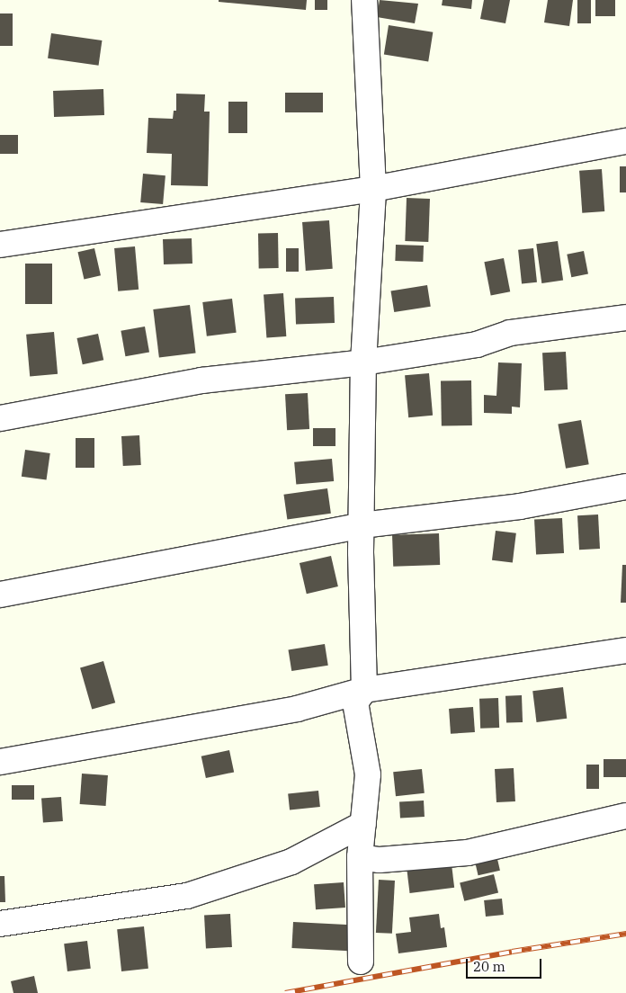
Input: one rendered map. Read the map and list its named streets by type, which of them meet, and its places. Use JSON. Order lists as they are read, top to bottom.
{
  "scale_bar": "20 m"
}
